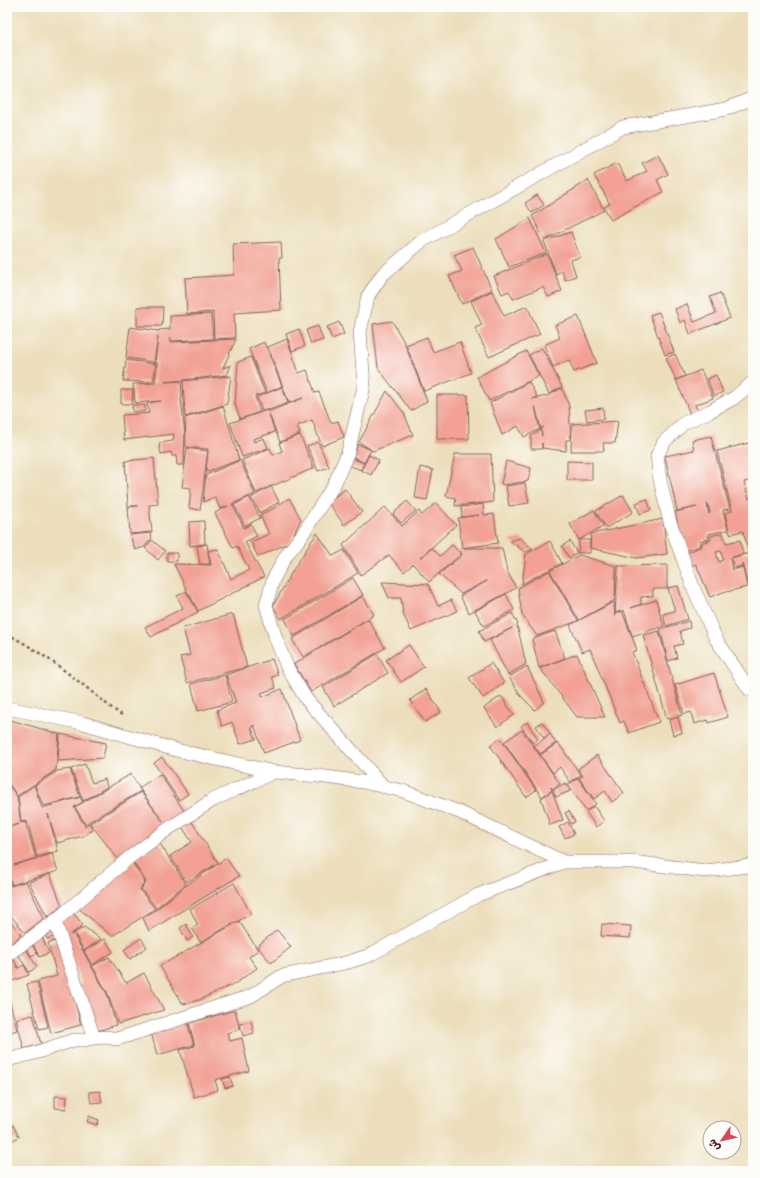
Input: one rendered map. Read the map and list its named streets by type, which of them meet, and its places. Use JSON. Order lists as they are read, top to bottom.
{
  "north": "bottom left"
}
